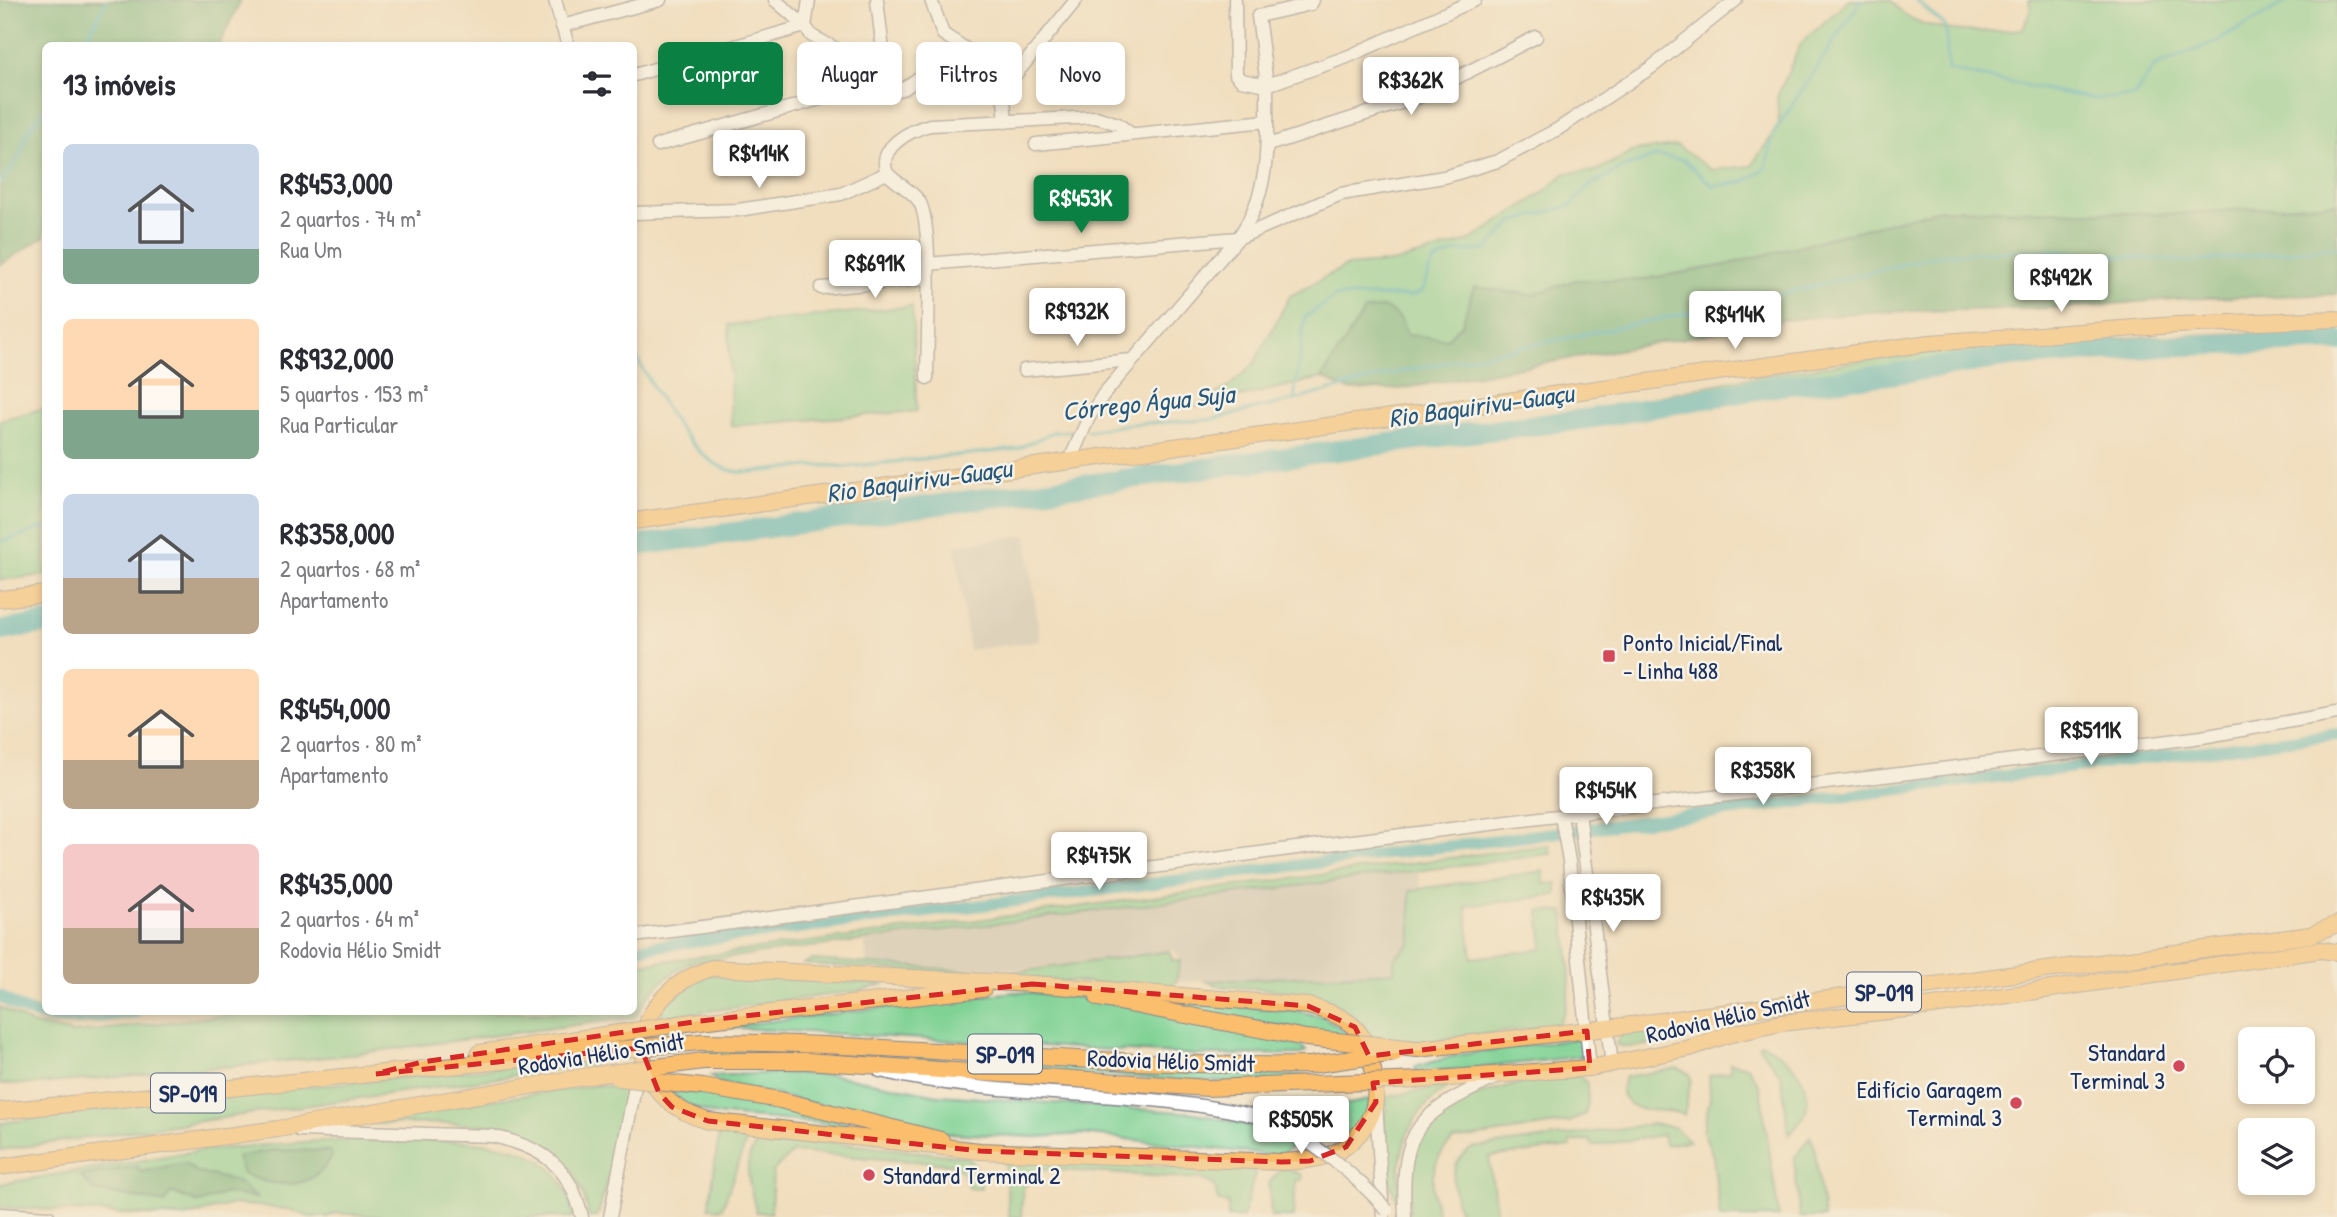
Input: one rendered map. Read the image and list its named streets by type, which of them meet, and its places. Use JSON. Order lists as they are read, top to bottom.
{
  "streets": {
    "main road": ["SP-019", "Rodovia Hélio Smidt"]
  },
  "water": ["Córrego Água Suja", "Rio Baquirivu-Guaçu"],
  "places": {
    "transit": ["Ponto Inicial/Final - Linha 488"],
    "other": ["Standard Terminal 3", "Edifício Garagem Terminal 3", "Standard Terminal 2"]
  },
  "page": {
    "chip": [
      "Comprar",
      "Alugar",
      "Filtros",
      "Novo"
    ],
    "heading": "13 imóveis",
    "price": [
      "R$362K",
      "R$414K",
      "R$453K",
      "R$691K",
      "R$492K",
      "R$932K",
      "R$414K",
      "R$511K",
      "R$358K",
      "R$454K",
      "R$475K",
      "R$435K",
      "R$505K"
    ],
    "list": [
      {
        "name": "R$453,000",
        "note": "2 quartos · 74 m² · Rua Um"
      },
      {
        "name": "R$932,000",
        "note": "5 quartos · 153 m² · Rua Particular"
      },
      {
        "name": "R$358,000",
        "note": "2 quartos · 68 m² · Apartamento"
      },
      {
        "name": "R$454,000",
        "note": "2 quartos · 80 m² · Apartamento"
      },
      {
        "name": "R$435,000",
        "note": "2 quartos · 64 m² · Rodovia Hélio Smidt"
      }
    ]
  }
}
